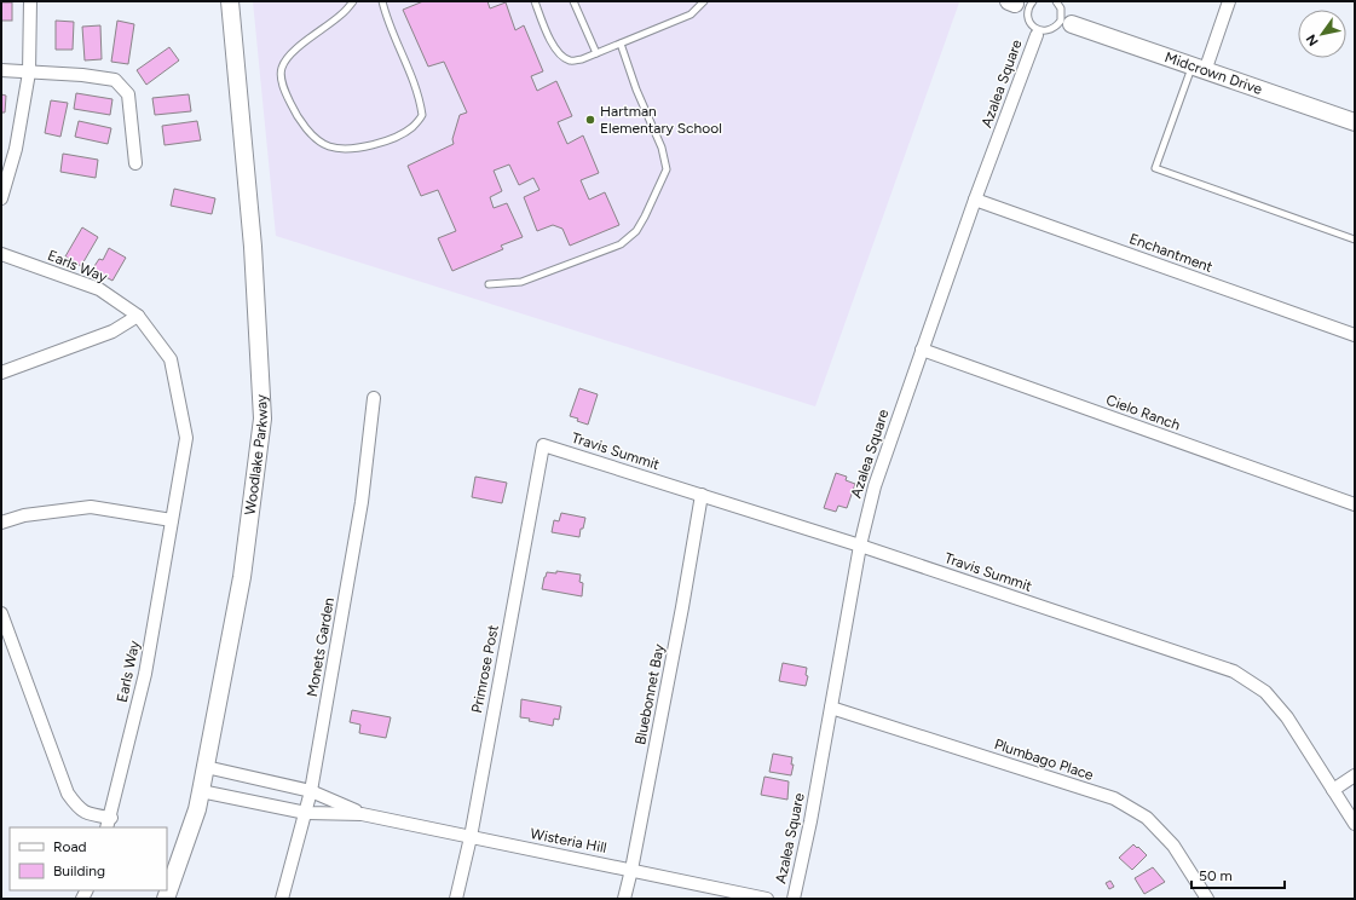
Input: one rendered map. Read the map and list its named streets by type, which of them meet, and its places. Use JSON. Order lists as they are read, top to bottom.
{
  "streets": {
    "street": [
      "Midcrown Drive",
      "Azalea Square",
      "Enchantment",
      "Earls Way",
      "Cielo Ranch",
      "Travis Summit",
      "Woodlake Parkway",
      "Monets Garden",
      "Primrose Post",
      "Bluebonnet Bay",
      "Plumbago Place",
      "Wisteria Hill"
    ]
  },
  "crossings": [
    ["Azalea Square", "Enchantment"],
    ["Azalea Square", "Cielo Ranch"],
    ["Azalea Square", "Travis Summit"],
    ["Azalea Square", "Plumbago Place"],
    ["Travis Summit", "Primrose Post"],
    ["Travis Summit", "Bluebonnet Bay"],
    ["Woodlake Parkway", "Wisteria Hill"],
    ["Monets Garden", "Wisteria Hill"],
    ["Primrose Post", "Wisteria Hill"],
    ["Bluebonnet Bay", "Wisteria Hill"]
  ],
  "places": ["Hartman Elementary School"],
  "legend": ["Road", "Building"],
  "scale_bar": "50 m",
  "north": "bottom left"
}
